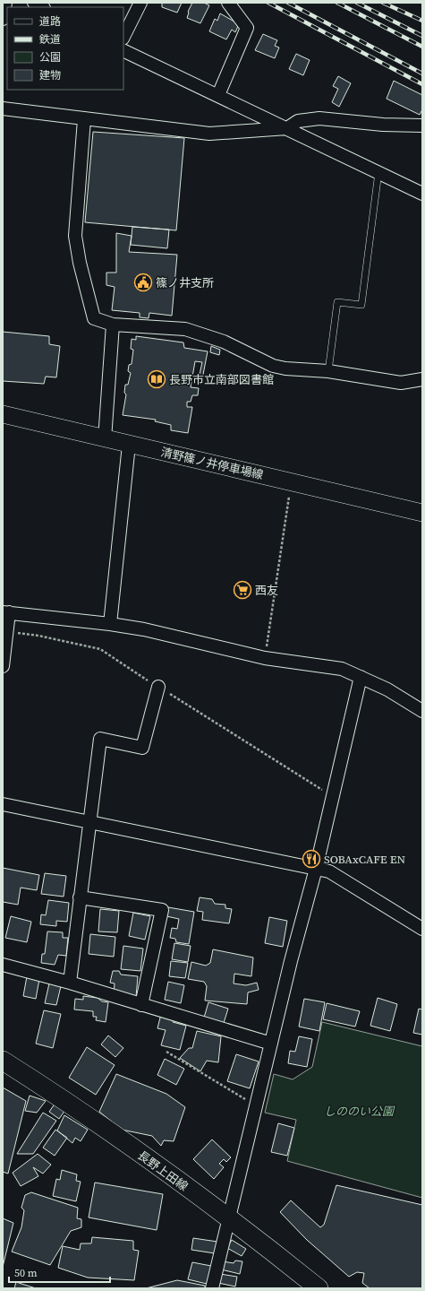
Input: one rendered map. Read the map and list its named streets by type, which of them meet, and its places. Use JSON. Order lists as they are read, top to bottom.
{
  "streets": {
    "main road": ["清野篠ノ井停車場線", "長野上田線"]
  },
  "parks": ["しののい公園"],
  "places": {
    "public building": ["篠ノ井支所"],
    "library": ["長野市立南部図書館"],
    "supermarket": ["西友"],
    "restaurant": ["SOBAxCAFE EN"]
  },
  "legend": [
    "道路",
    "鉄道",
    "公園",
    "建物"
  ],
  "scale_bar": "50 m"
}
